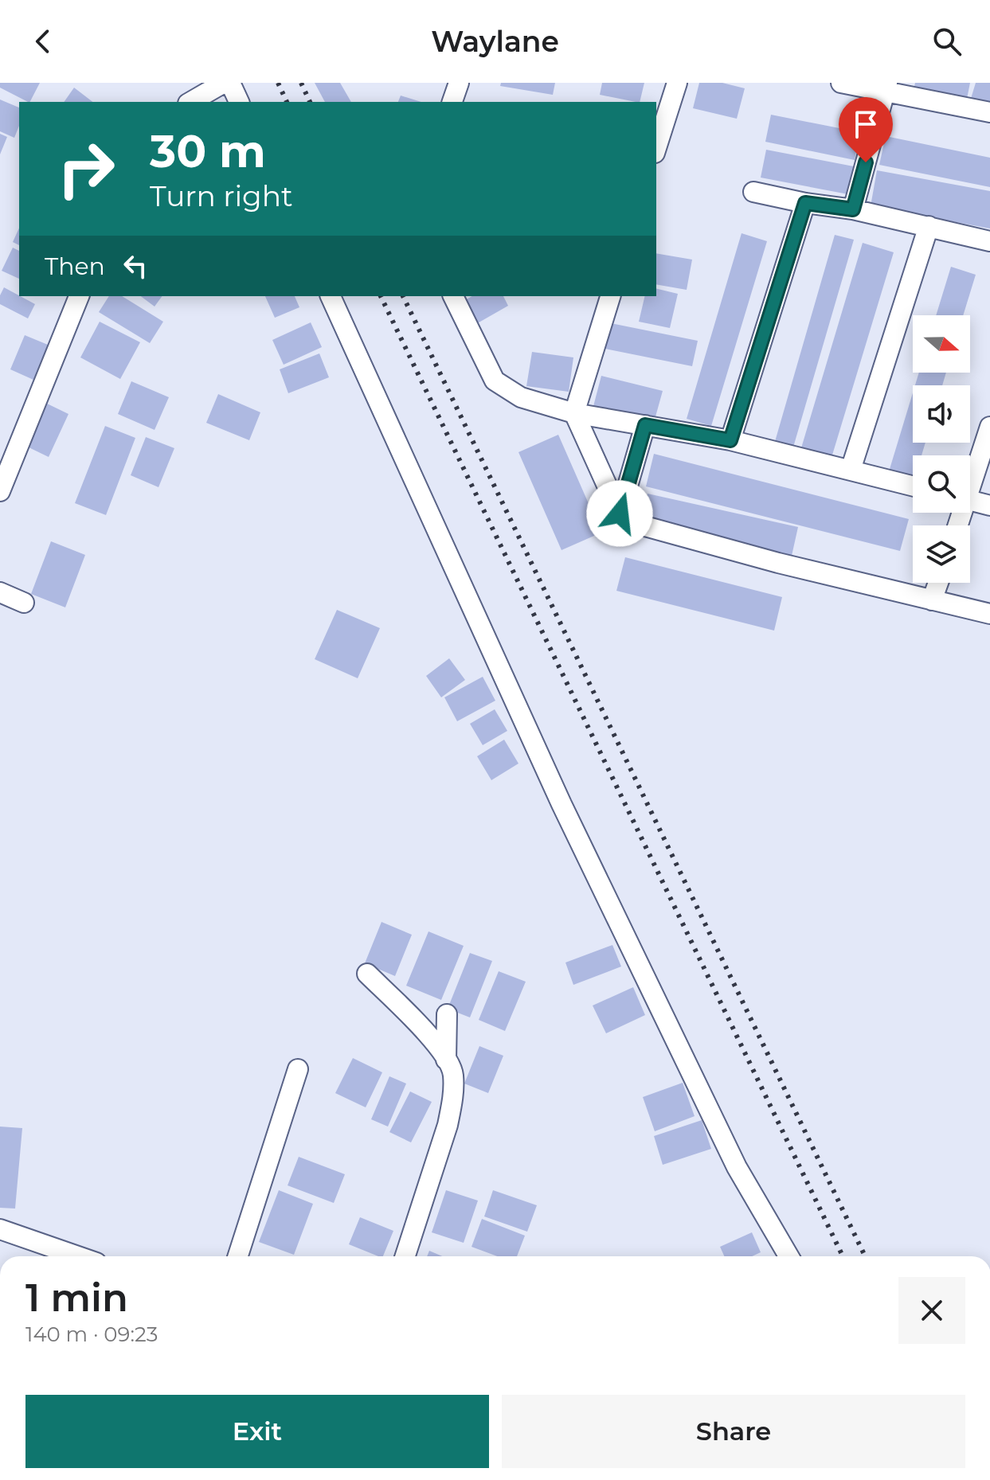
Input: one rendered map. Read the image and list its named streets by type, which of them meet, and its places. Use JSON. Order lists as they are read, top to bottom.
{
  "north": "right",
  "page": {
    "header": "Waylane",
    "turn": ["30 m", "Turn right"],
    "then": "Then",
    "heading": ["1 min", "140 m · 09:23"],
    "buttons": ["Exit", "Share"]
  }
}
